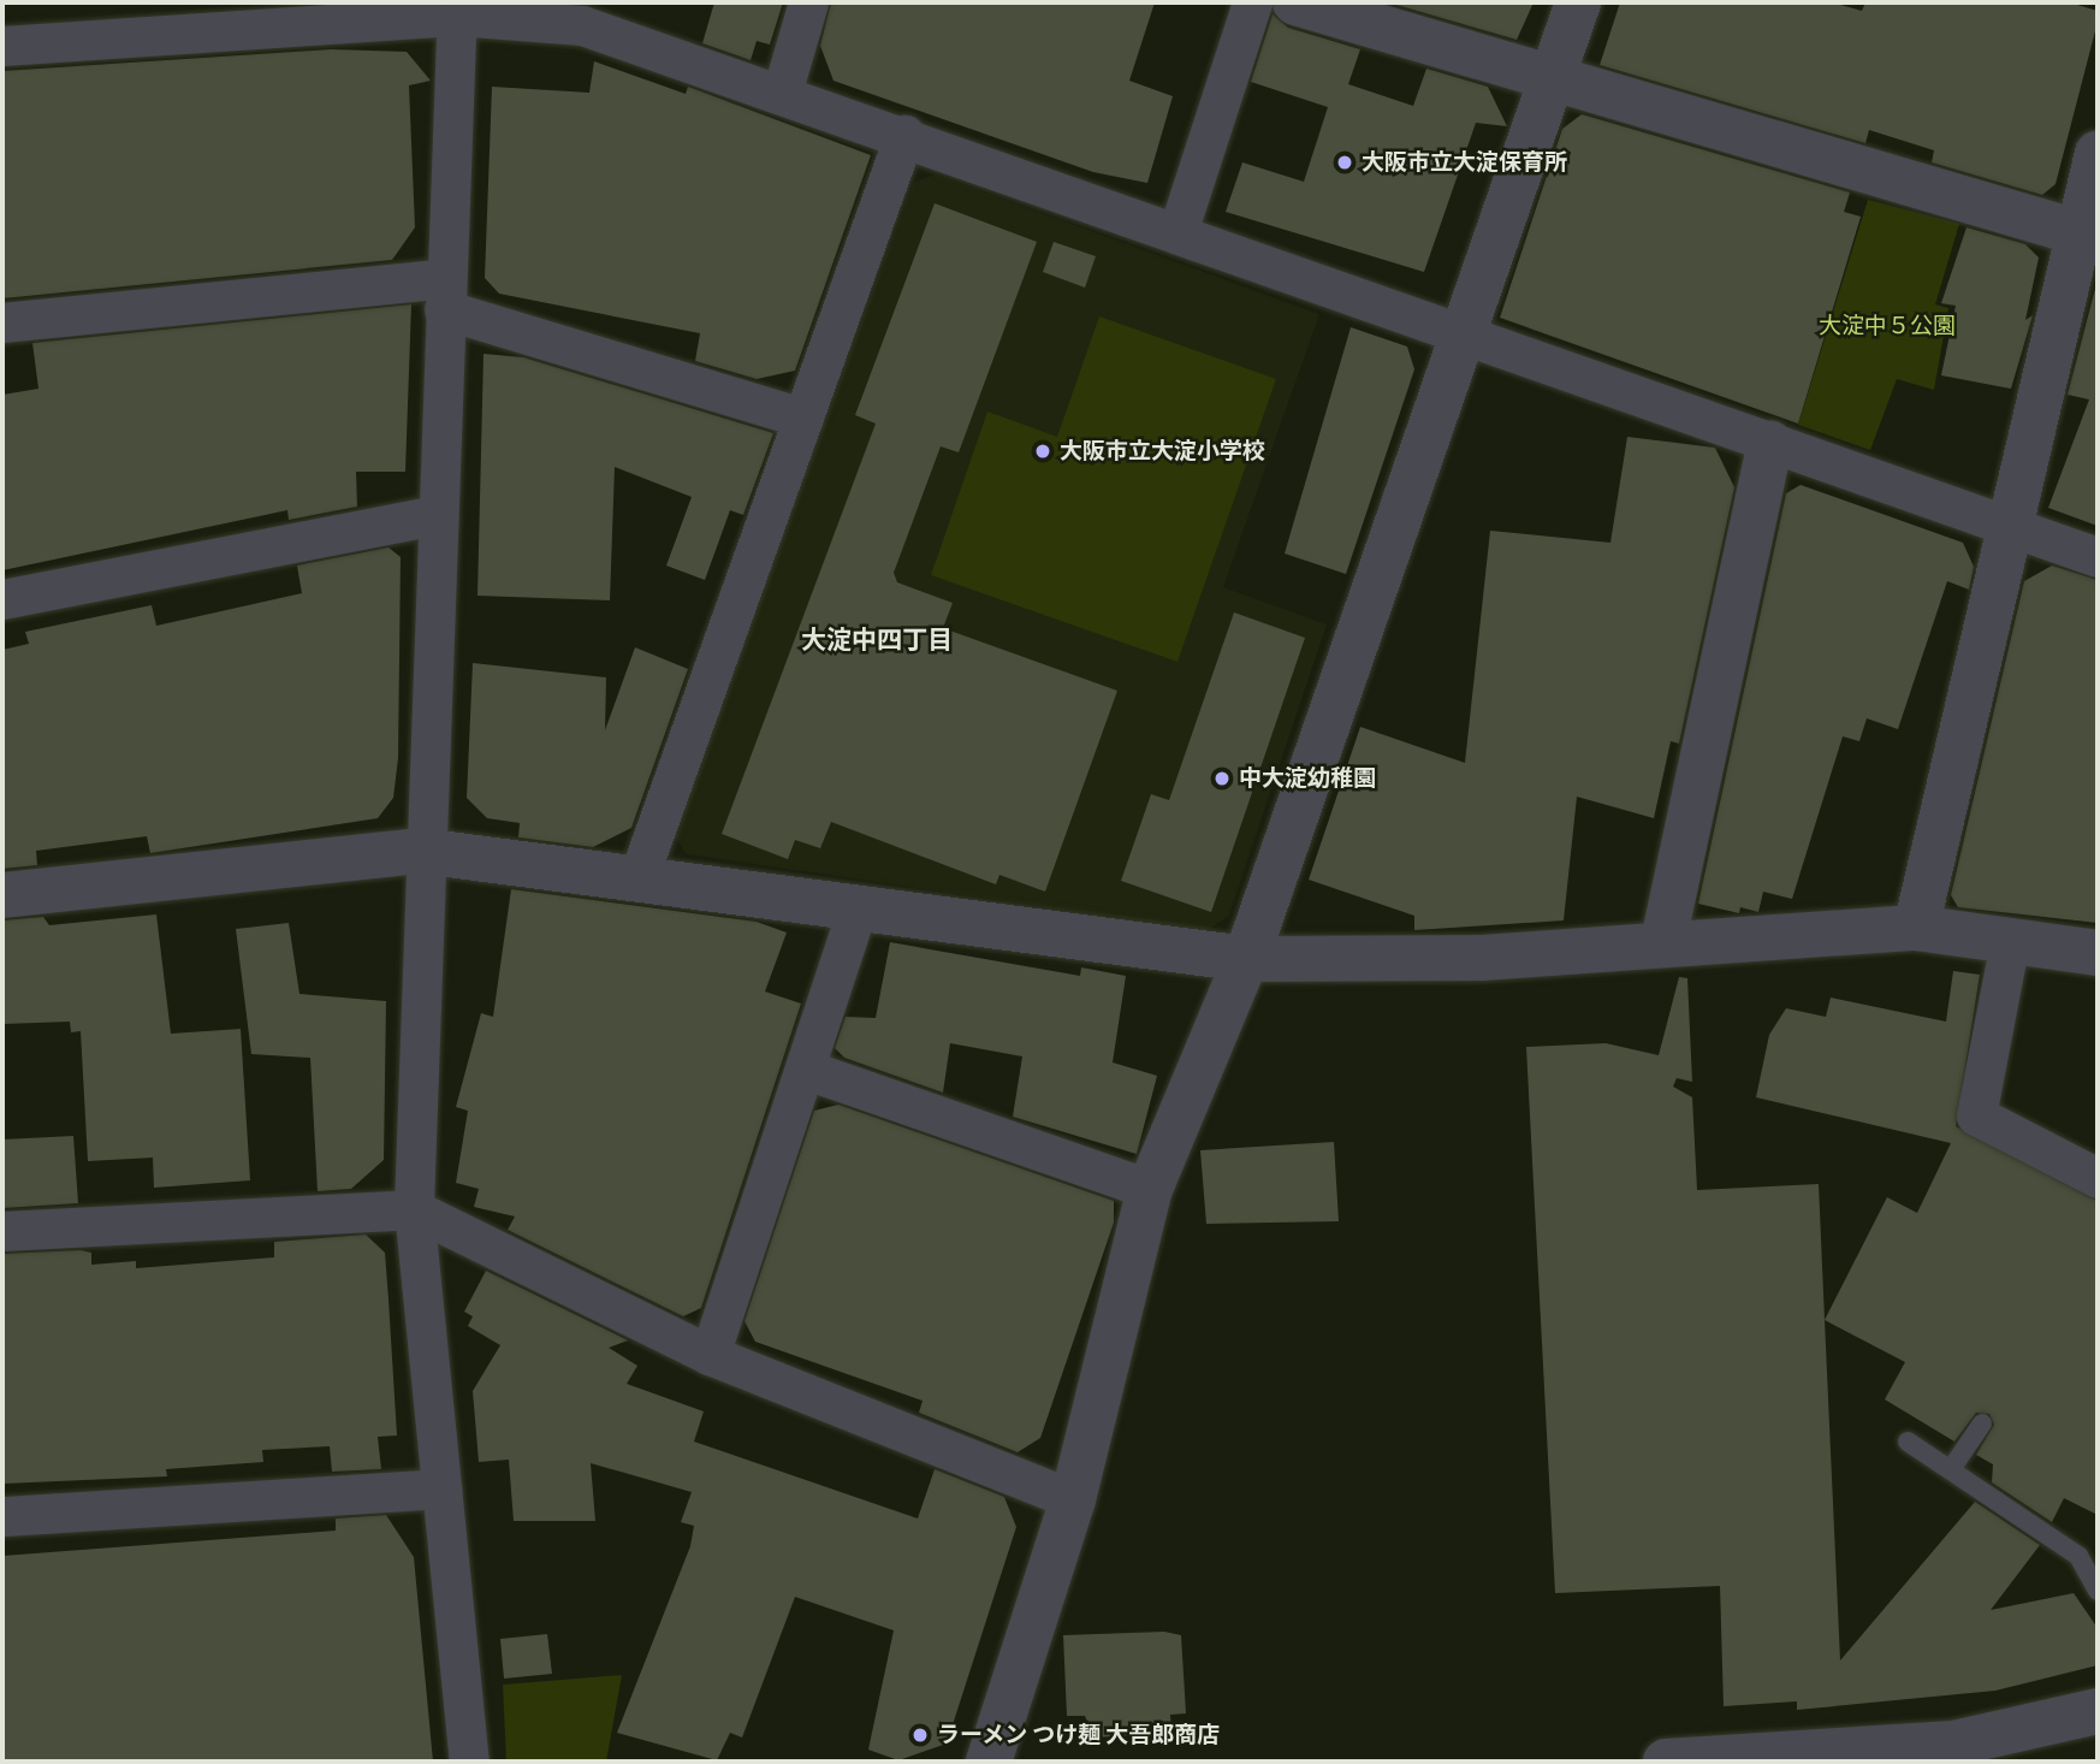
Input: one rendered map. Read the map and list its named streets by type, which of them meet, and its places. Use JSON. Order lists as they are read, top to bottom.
{
  "districts": ["大淀中四丁目"],
  "parks": ["大淀中５公園"],
  "places": [
    "大阪市立大淀保育所",
    "大阪市立大淀小学校",
    "中大淀幼稚園",
    "ラーメン つけ麺 大吾郎商店"
  ]
}
